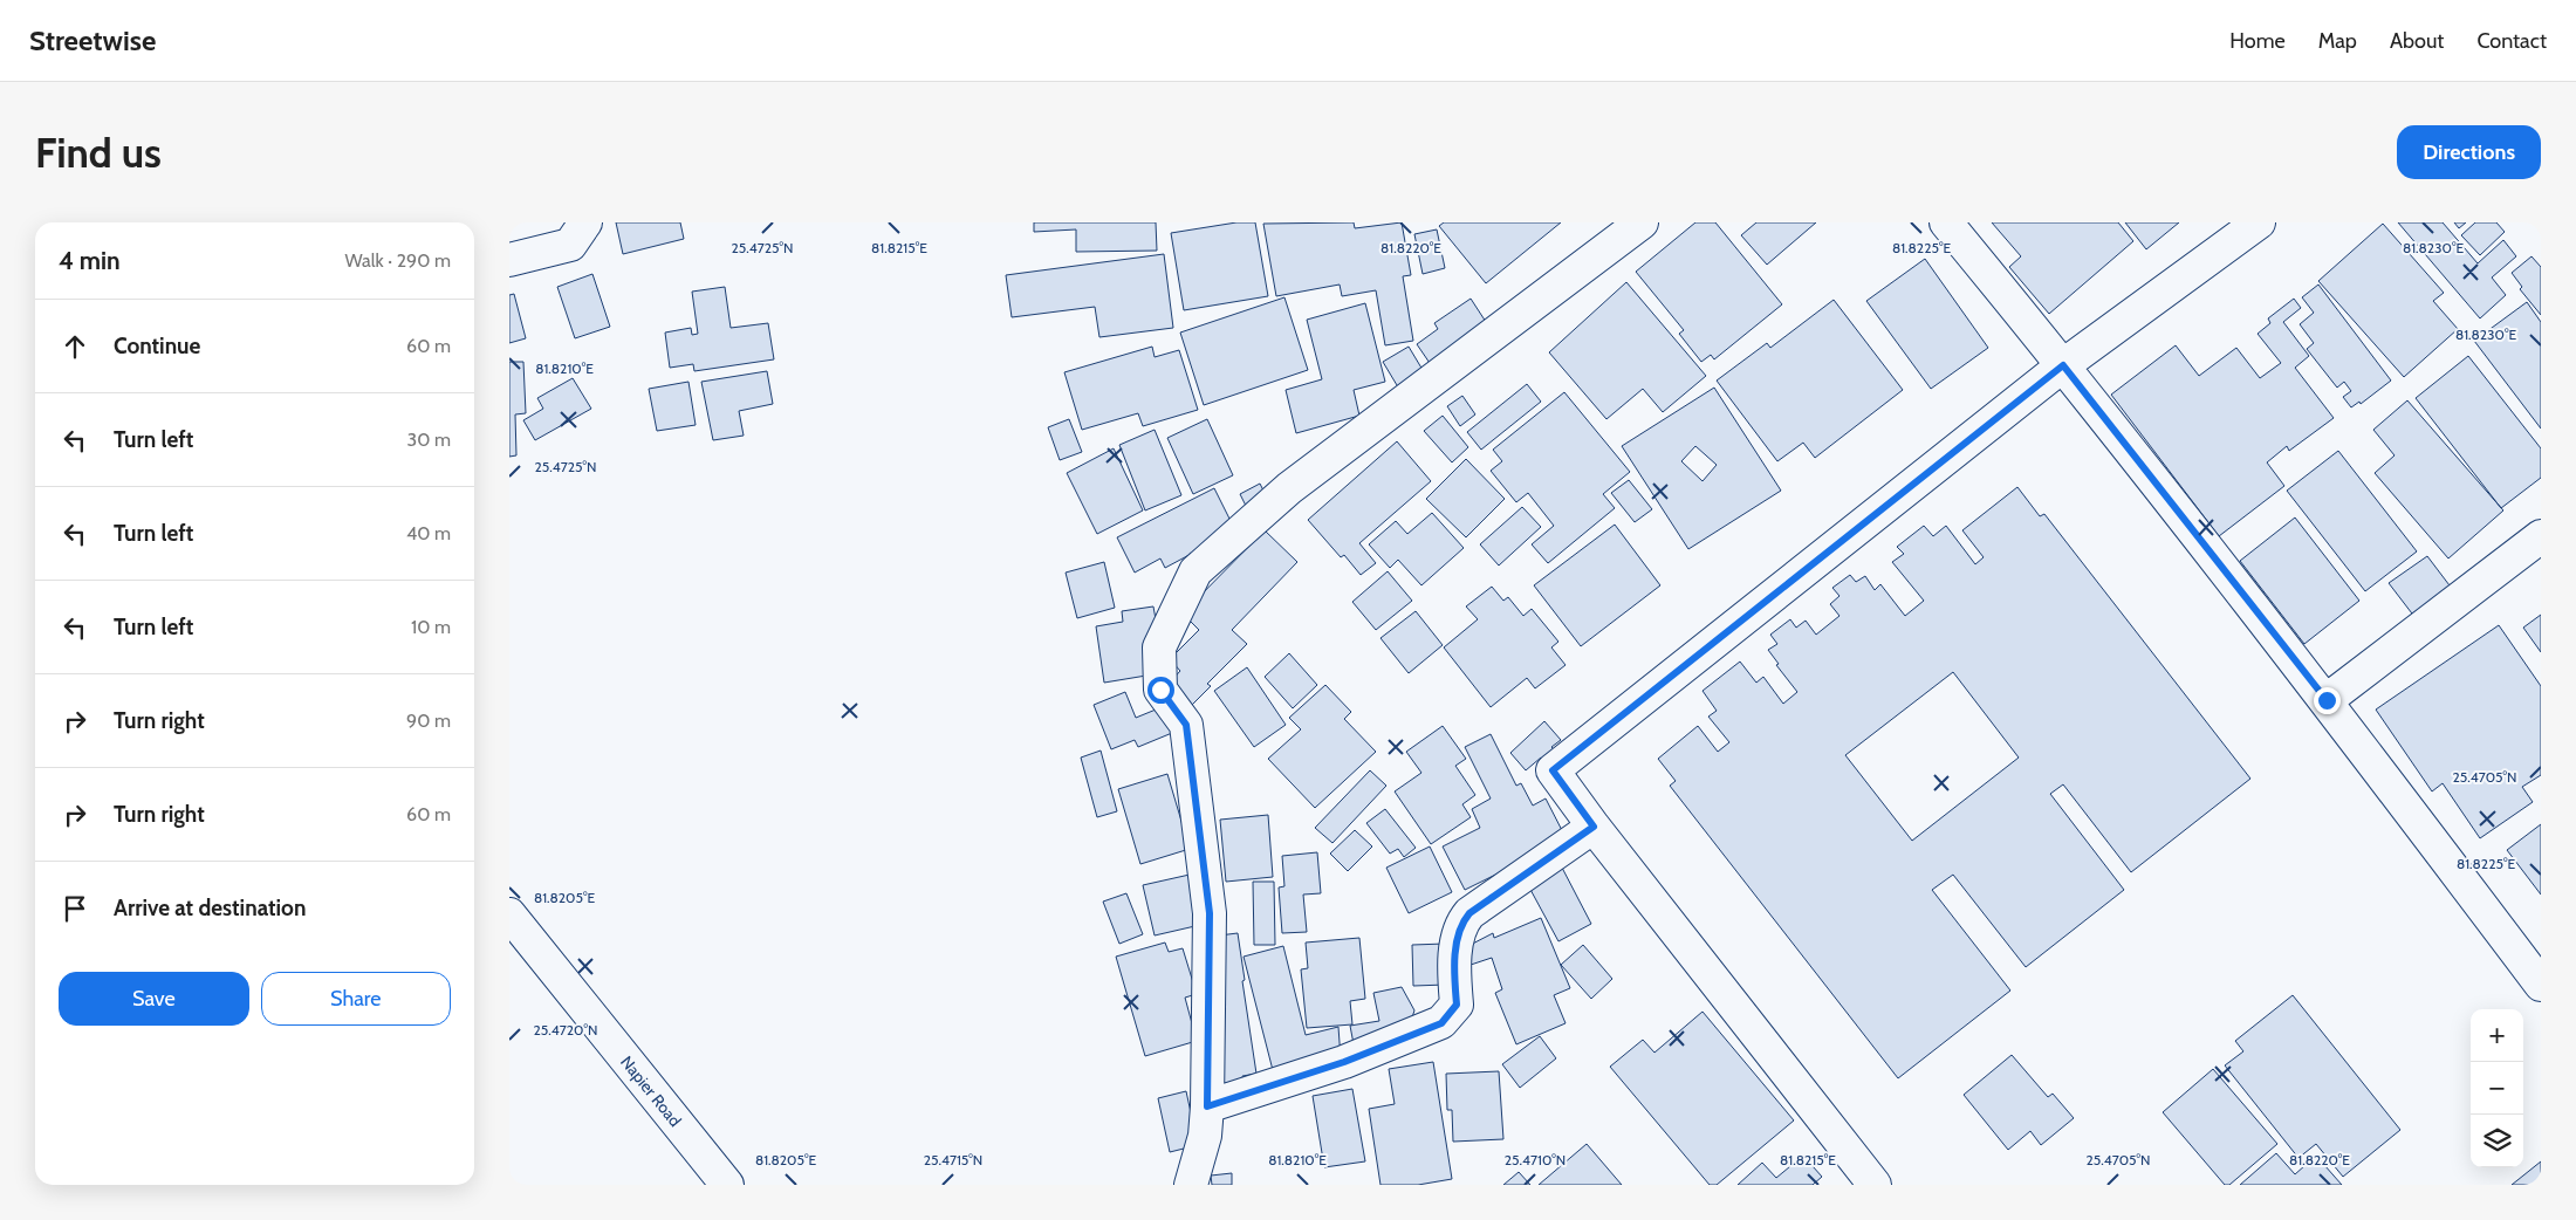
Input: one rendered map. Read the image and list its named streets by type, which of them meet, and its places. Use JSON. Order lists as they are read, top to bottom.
{
  "streets": {
    "street": ["Napier Road"]
  },
  "page": {
    "header": "Streetwise",
    "nav": [
      "Home",
      "Map",
      "About",
      "Contact"
    ],
    "buttons": [
      "Directions",
      ["Save", "Share"]
    ],
    "title": "Find us",
    "heading": ["4 min", "Walk · 290 m"],
    "list": [
      ["Continue", "60 m"],
      ["Turn left", "30 m"],
      ["Turn left", "40 m"],
      ["Turn left", "10 m"],
      ["Turn right", "90 m"],
      ["Turn right", "60 m"],
      "Arrive at destination"
    ],
    "map_buttons": ["+", "−"]
  },
  "coordinates": [
    "25.4725°N",
    "81.8230°E",
    "81.8215°E",
    "81.8220°E",
    "81.8225°E",
    "81.8210°E",
    "25.4705°N",
    "81.8205°E",
    "25.4720°N",
    "25.4715°N",
    "25.4710°N"
  ]
}
